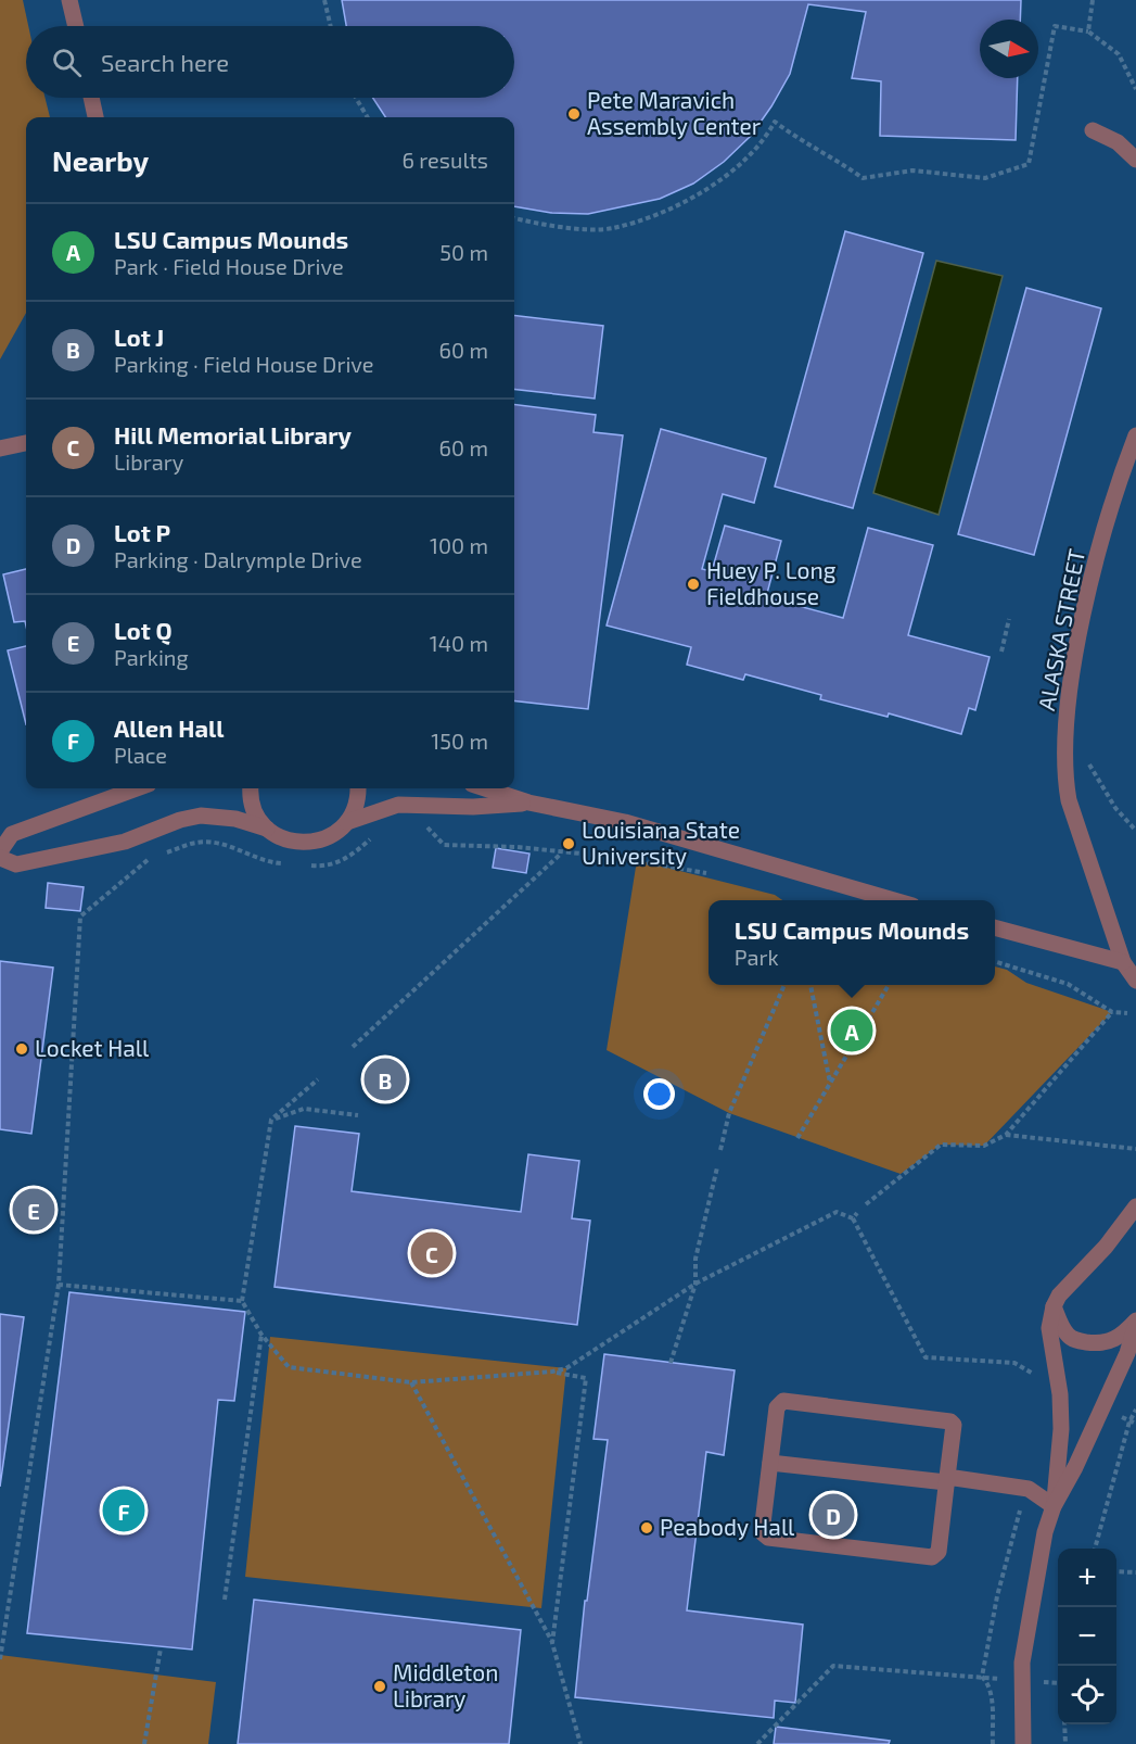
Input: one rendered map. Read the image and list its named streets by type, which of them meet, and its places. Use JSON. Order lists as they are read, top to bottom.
{
  "streets": {
    "street": ["ALASKA STREET"]
  },
  "places": [
    "Pete Maravich Assembly Center",
    "Huey P. Long Fieldhouse",
    "Louisiana State University",
    "Locket Hall",
    "Peabody Hall",
    "Middleton Library"
  ],
  "north": "right",
  "page": {
    "search": "Search here",
    "heading": ["Nearby", "6 results"],
    "list": [
      {
        "mark": "A",
        "name": "LSU Campus Mounds",
        "note": "Park · Field House Drive",
        "value": "50 m"
      },
      {
        "mark": "B",
        "name": "Lot J",
        "note": "Parking · Field House Drive",
        "value": "60 m"
      },
      {
        "mark": "C",
        "name": "Hill Memorial Library",
        "note": "Library",
        "value": "60 m"
      },
      {
        "mark": "D",
        "name": "Lot P",
        "note": "Parking · Dalrymple Drive",
        "value": "100 m"
      },
      {
        "mark": "E",
        "name": "Lot Q",
        "note": "Parking",
        "value": "140 m"
      },
      {
        "mark": "F",
        "name": "Allen Hall",
        "note": "Place",
        "value": "150 m"
      }
    ],
    "popup": ["LSU Campus Mounds", "Park"],
    "pins": [
      "A",
      "B",
      "E",
      "C",
      "F",
      "D"
    ],
    "map_buttons": ["+", "−"]
  }
}
